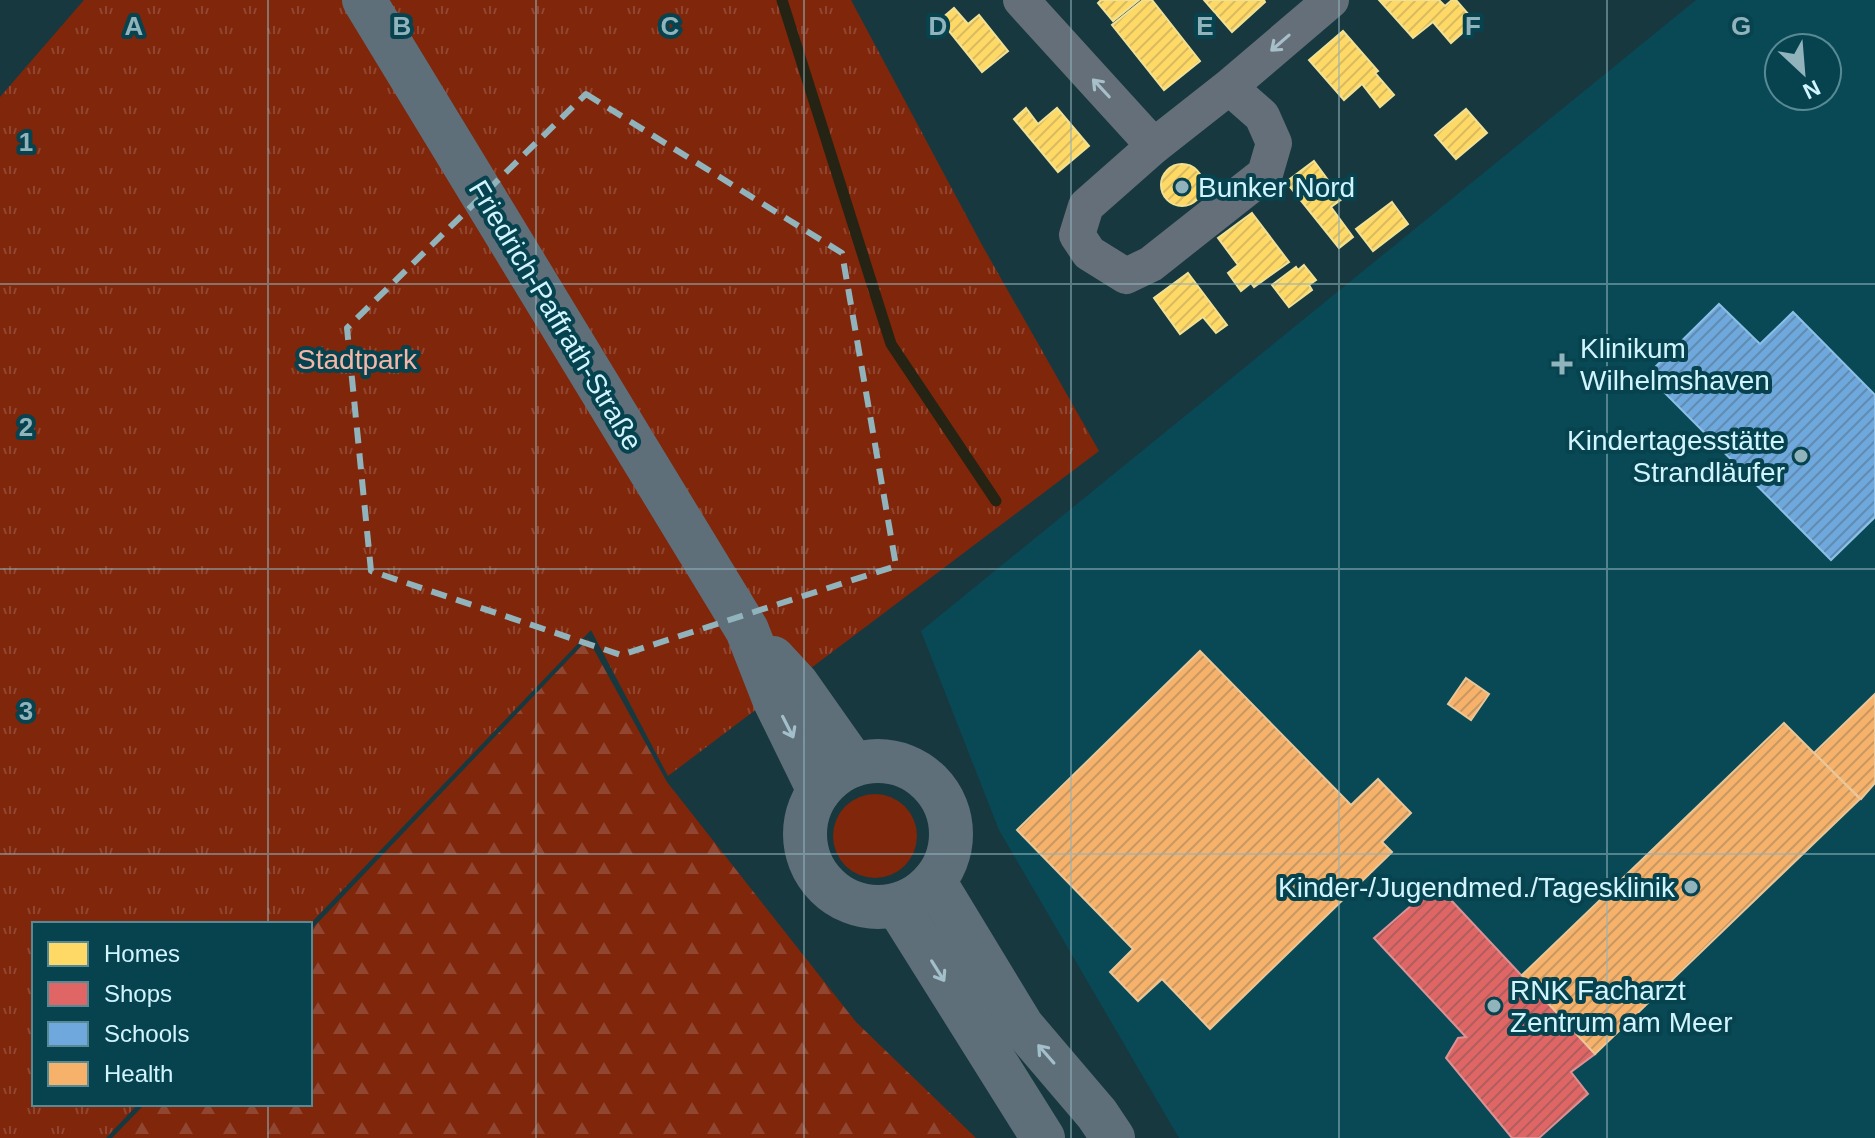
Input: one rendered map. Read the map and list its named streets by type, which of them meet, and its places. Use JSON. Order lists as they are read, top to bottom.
{
  "streets": {
    "main road": ["Friedrich-Paffrath-Straße"]
  },
  "parks": ["Stadtpark"],
  "places": {
    "other": [
      "Bunker Nord",
      "Kindertagesstätte Strandläufer",
      "Kinder-/Jugendmed./Tagesklinik",
      "RNK Facharzt Zentrum am Meer"
    ],
    "health": ["Klinikum Wilhelmshaven"]
  },
  "legend": [
    "Homes",
    "Shops",
    "Schools",
    "Health"
  ],
  "north": "bottom right",
  "grid": {
    "columns": [
      "A",
      "B",
      "C",
      "D",
      "E",
      "F",
      "G"
    ],
    "rows": ["1", "2", "3"]
  }
}
